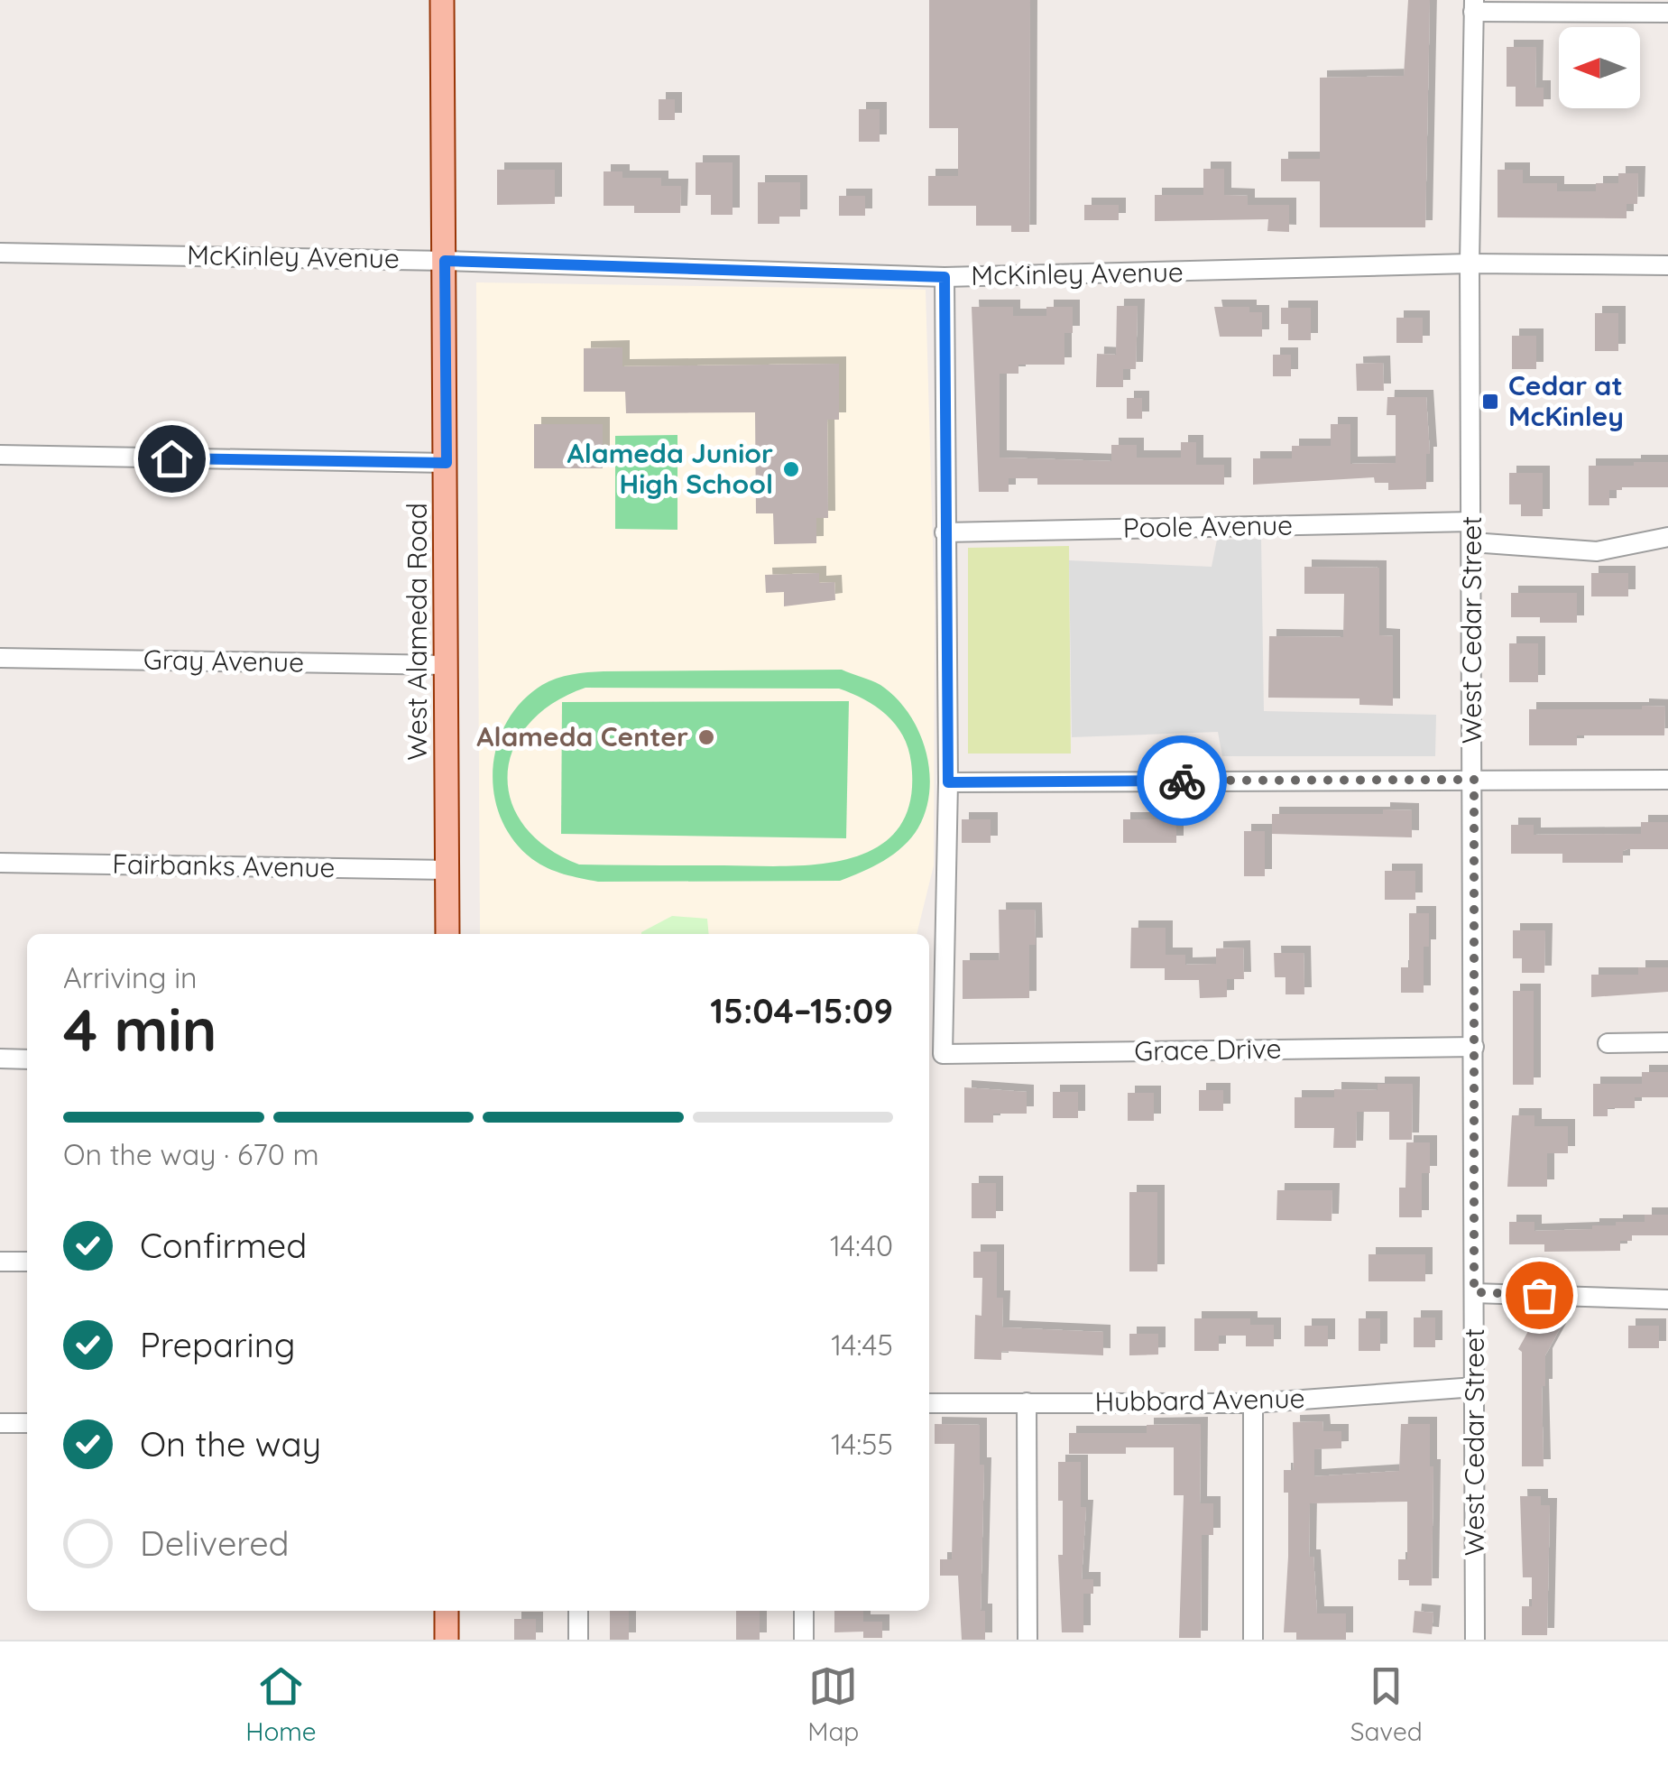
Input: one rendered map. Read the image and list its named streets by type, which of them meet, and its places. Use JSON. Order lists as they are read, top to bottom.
{
  "streets": {
    "main road": ["West Alameda Road"],
    "street": [
      "McKinley Avenue",
      "Poole Avenue",
      "West Cedar Street",
      "Gray Avenue",
      "Fairbanks Avenue",
      "Grace Drive",
      "Hubbard Avenue"
    ]
  },
  "crossings": [
    ["McKinley Avenue", "West Cedar Street"],
    ["McKinley Avenue", "West Alameda Road"],
    ["Poole Avenue", "West Cedar Street"],
    ["West Cedar Street", "Grace Drive"],
    ["West Cedar Street", "Hubbard Avenue"],
    ["West Alameda Road", "Gray Avenue"],
    ["West Alameda Road", "Fairbanks Avenue"]
  ],
  "places": {
    "transit": ["Cedar at McKinley"],
    "other": ["Alameda Junior High School", "Alameda Center"]
  },
  "north": "left",
  "page": {
    "heading": ["4 min", "Arriving in", "15:04–15:09"],
    "bar": "On the way · 670 m",
    "list": [
      ["Confirmed", "14:40"],
      ["Preparing", "14:45"],
      ["On the way", "14:55"],
      "Delivered"
    ],
    "tabs": ["Home", "Map", "Saved"]
  }
}
